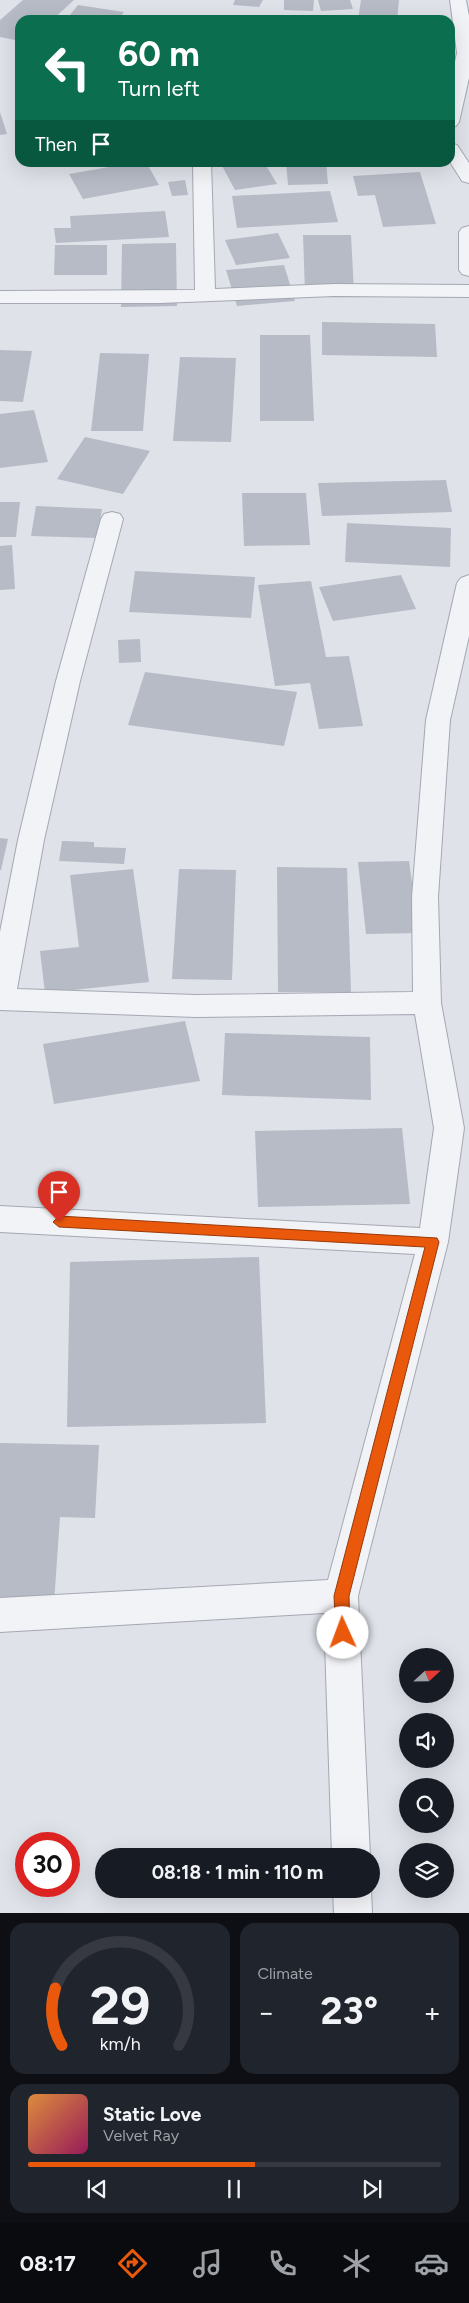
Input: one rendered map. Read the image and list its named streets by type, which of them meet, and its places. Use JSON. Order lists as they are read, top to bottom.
{
  "north": "right",
  "page": {
    "turn": ["60 m", "Turn left"],
    "then": "Then",
    "limit": "30",
    "trip": "08:18 · 1 min · 110 m",
    "tile": "Climate",
    "heat": ["−", "23°", "+"],
    "song": ["Static Love", "Velvet Ray"],
    "tabs": "08:17",
    "gauge": ["29", "km/h"]
  }
}
